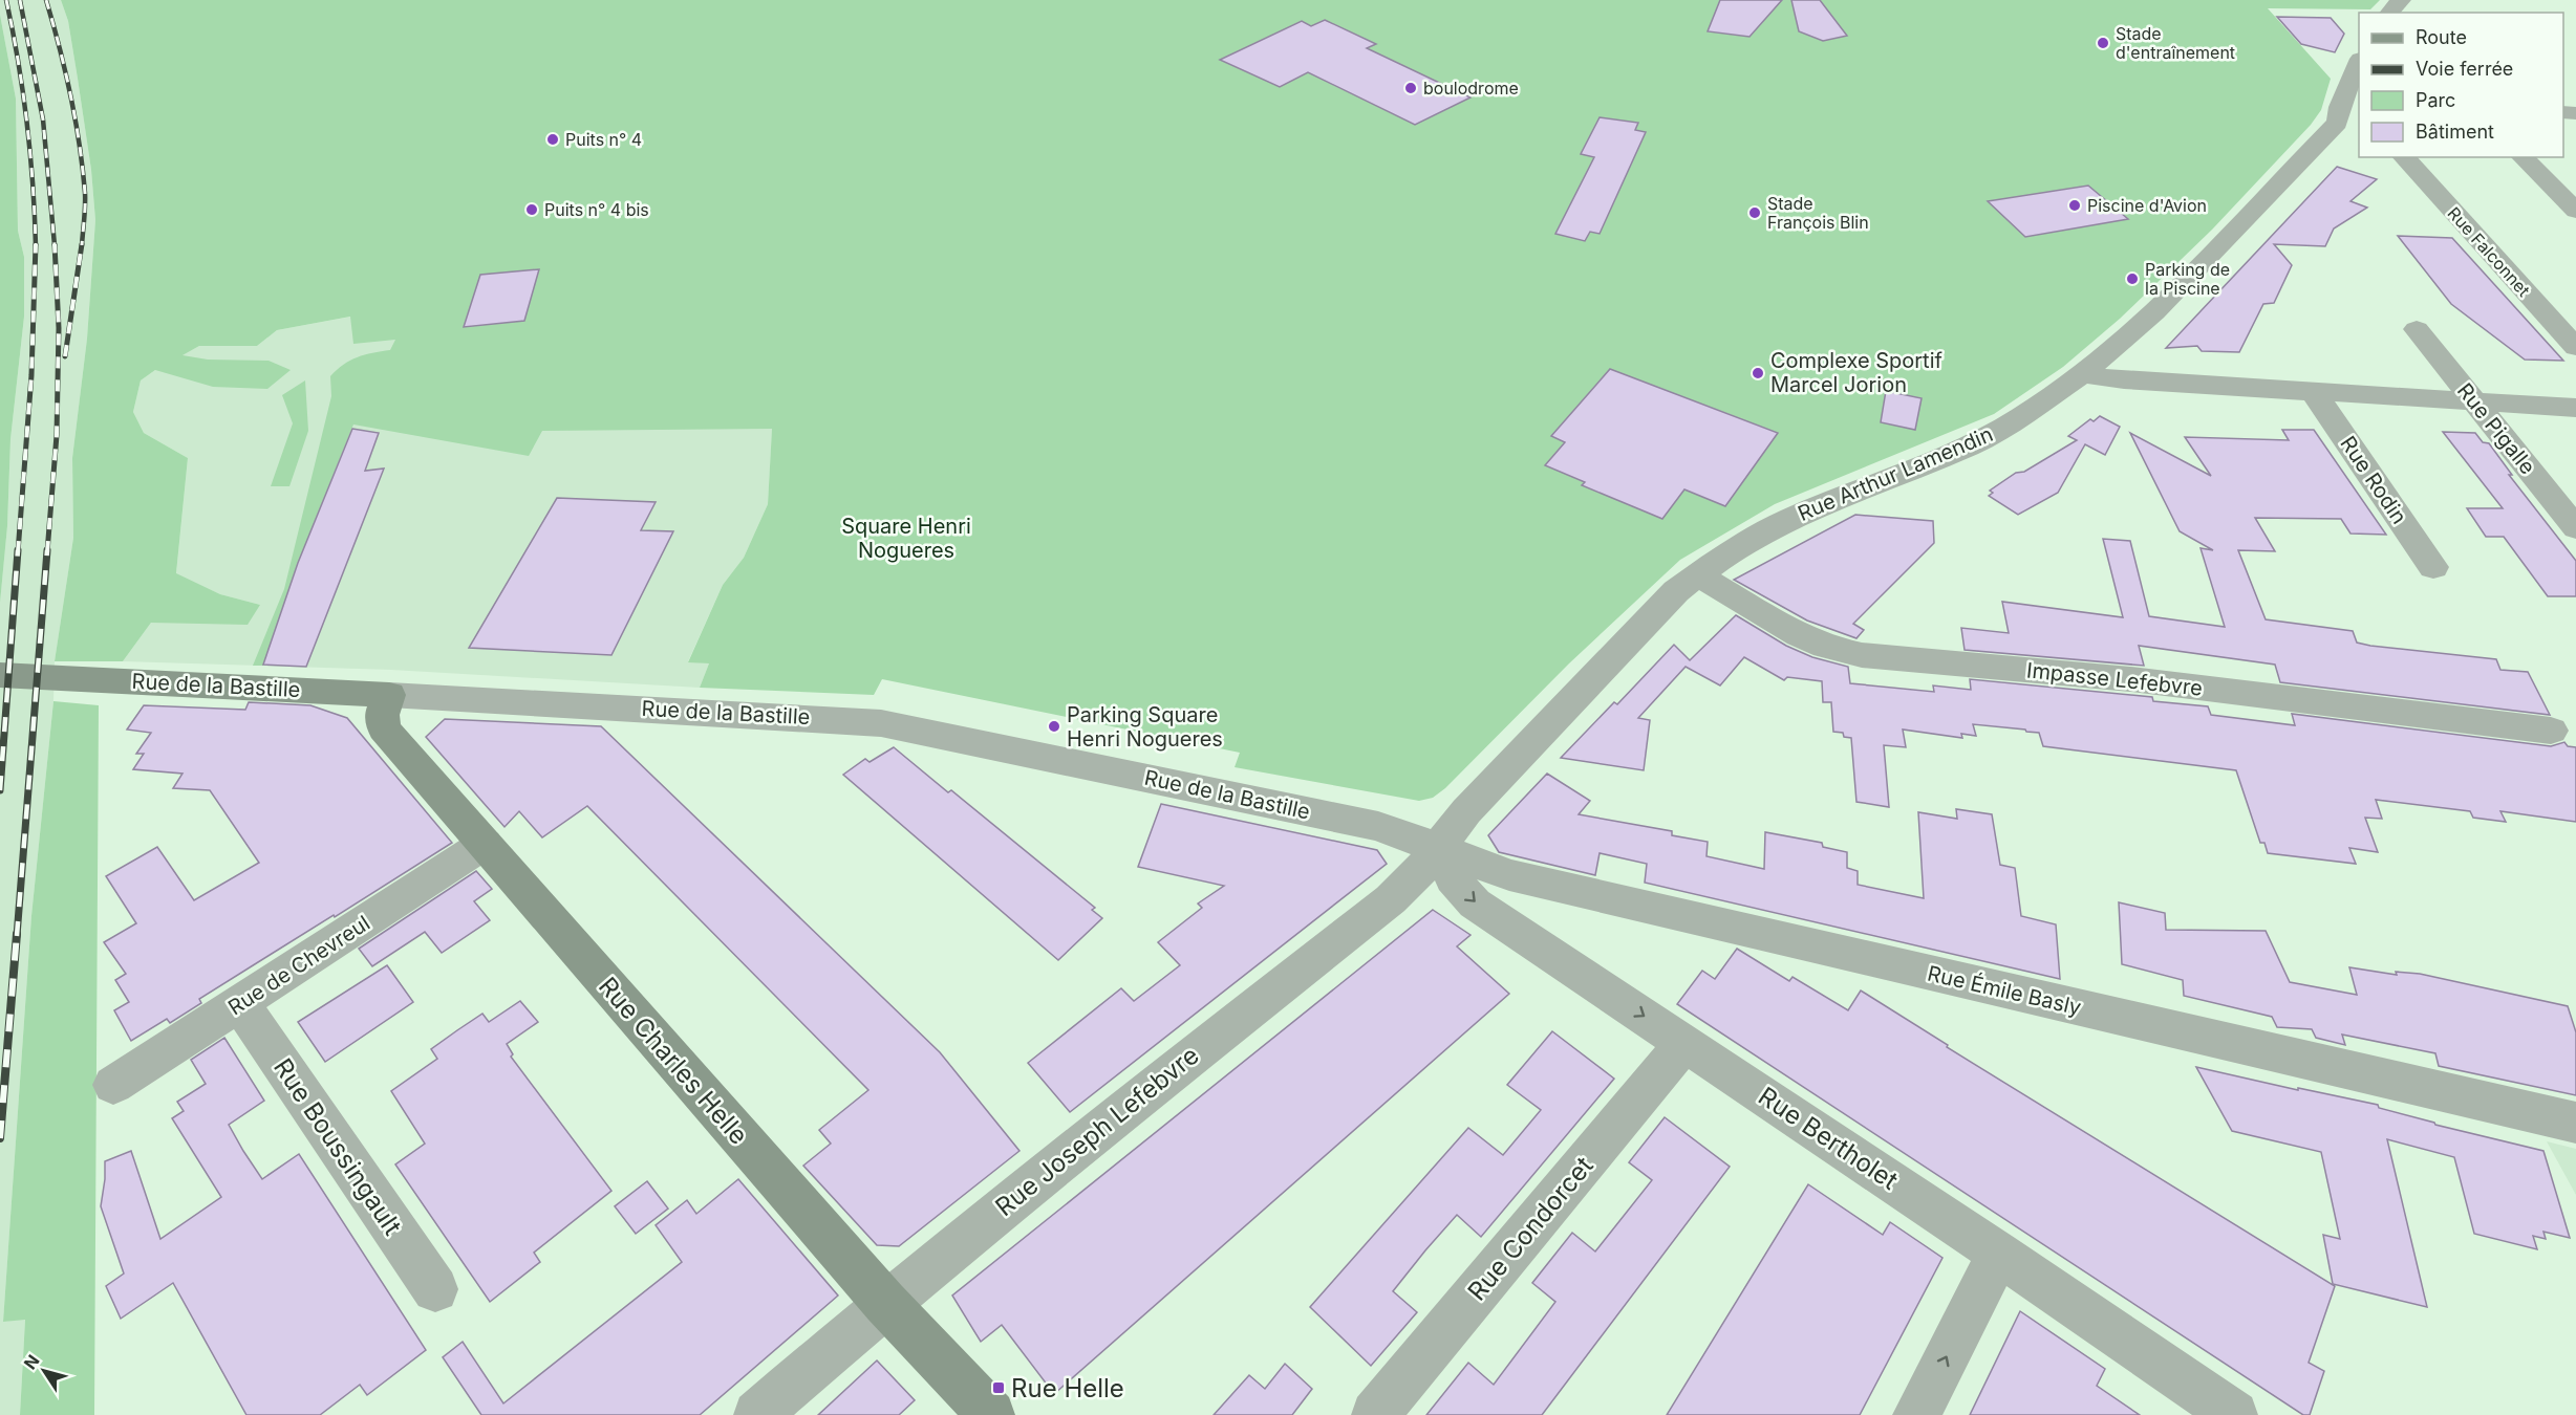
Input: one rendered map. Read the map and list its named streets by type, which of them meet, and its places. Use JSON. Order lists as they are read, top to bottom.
{
  "streets": {
    "street": [
      "Rue Falconnet",
      "Rue Pigalle",
      "Rue Arthur Lamendin",
      "Rue Rodin",
      "Impasse Lefebvre",
      "Rue de la Bastille",
      "Rue de Chevreul",
      "Rue Émile Basly",
      "Rue Charles Helle",
      "Rue Joseph Lefebvre",
      "Rue Bertholet",
      "Rue Boussingault",
      "Rue Condorcet"
    ]
  },
  "crossings": [
    ["Rue Arthur Lamendin", "Impasse Lefebvre"],
    ["Rue Arthur Lamendin", "Rue de la Bastille"],
    ["Rue Arthur Lamendin", "Rue Émile Basly"],
    ["Rue Arthur Lamendin", "Rue Joseph Lefebvre"],
    ["Rue Arthur Lamendin", "Rue Bertholet"],
    ["Rue de la Bastille", "Rue Émile Basly"],
    ["Rue de la Bastille", "Rue Charles Helle"],
    ["Rue de la Bastille", "Rue Joseph Lefebvre"],
    ["Rue de la Bastille", "Rue Bertholet"],
    ["Rue de Chevreul", "Rue Charles Helle"],
    ["Rue de Chevreul", "Rue Boussingault"],
    ["Rue Émile Basly", "Rue Joseph Lefebvre"],
    ["Rue Émile Basly", "Rue Bertholet"],
    ["Rue Charles Helle", "Rue Joseph Lefebvre"],
    ["Rue Joseph Lefebvre", "Rue Bertholet"],
    ["Rue Bertholet", "Rue Condorcet"]
  ],
  "parks": ["Square Henri Nogueres"],
  "places": {
    "other": [
      "Stade d'entraînement",
      "boulodrome",
      "Puits n° 4",
      "Piscine d'Avion",
      "Puits n° 4 bis",
      "Stade François Blin",
      "Parking de la Piscine",
      "Complexe Sportif Marcel Jorion",
      "Parking Square Henri Nogueres"
    ],
    "transit": ["Rue Helle"]
  },
  "legend": [
    "Route",
    "Voie ferrée",
    "Parc",
    "Bâtiment"
  ],
  "north": "top left"
}
